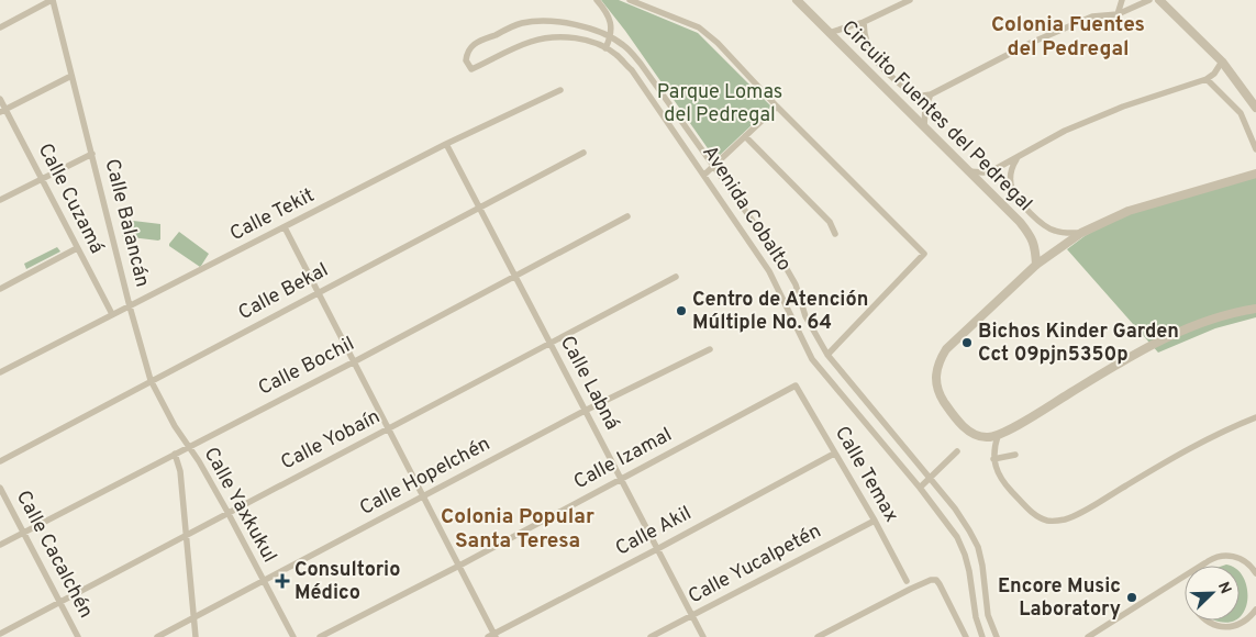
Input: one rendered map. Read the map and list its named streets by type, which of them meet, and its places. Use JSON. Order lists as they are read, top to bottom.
{
  "streets": {
    "street": [
      "Circuito Fuentes del Pedregal",
      "Calle Cuzamá",
      "Avenida Cobalto",
      "Calle Tekit",
      "Calle Balancán",
      "Calle Bekal",
      "Calle Bochil",
      "Calle Labná",
      "Calle Yobaín",
      "Calle Izamal",
      "Calle Temax",
      "Calle Hopelchén",
      "Calle Yaxkukul",
      "Calle Akil",
      "Calle Cacalchén",
      "Calle Yucalpetén"
    ]
  },
  "crossings": [
    ["Calle Cuzamá", "Calle Tekit"],
    ["Calle Tekit", "Calle Balancán"],
    ["Calle Tekit", "Calle Labná"],
    ["Calle Balancán", "Calle Bekal"],
    ["Calle Balancán", "Calle Bochil"],
    ["Calle Balancán", "Calle Yaxkukul"],
    ["Calle Bekal", "Calle Labná"],
    ["Calle Bochil", "Calle Labná"],
    ["Calle Bochil", "Calle Yaxkukul"],
    ["Calle Bochil", "Calle Cacalchén"],
    ["Calle Labná", "Calle Yobaín"],
    ["Calle Labná", "Calle Izamal"],
    ["Calle Labná", "Calle Hopelchén"],
    ["Calle Labná", "Calle Akil"],
    ["Calle Labná", "Calle Yucalpetén"],
    ["Calle Yobaín", "Calle Yaxkukul"],
    ["Calle Yobaín", "Calle Cacalchén"],
    ["Calle Izamal", "Calle Temax"],
    ["Calle Temax", "Calle Akil"],
    ["Calle Temax", "Calle Yucalpetén"],
    ["Calle Hopelchén", "Calle Yaxkukul"]
  ],
  "districts": ["Colonia Fuentes del Pedregal", "Colonia Popular Santa Teresa"],
  "parks": ["Parque Lomas del Pedregal"],
  "places": {
    "other": ["Centro de Atención Múltiple No. 64", "Bichos Kinder Garden Cct 09pjn5350p", "Encore Music Laboratory"],
    "health": ["Consultorio Médico"]
  },
  "north": "top right"
}
